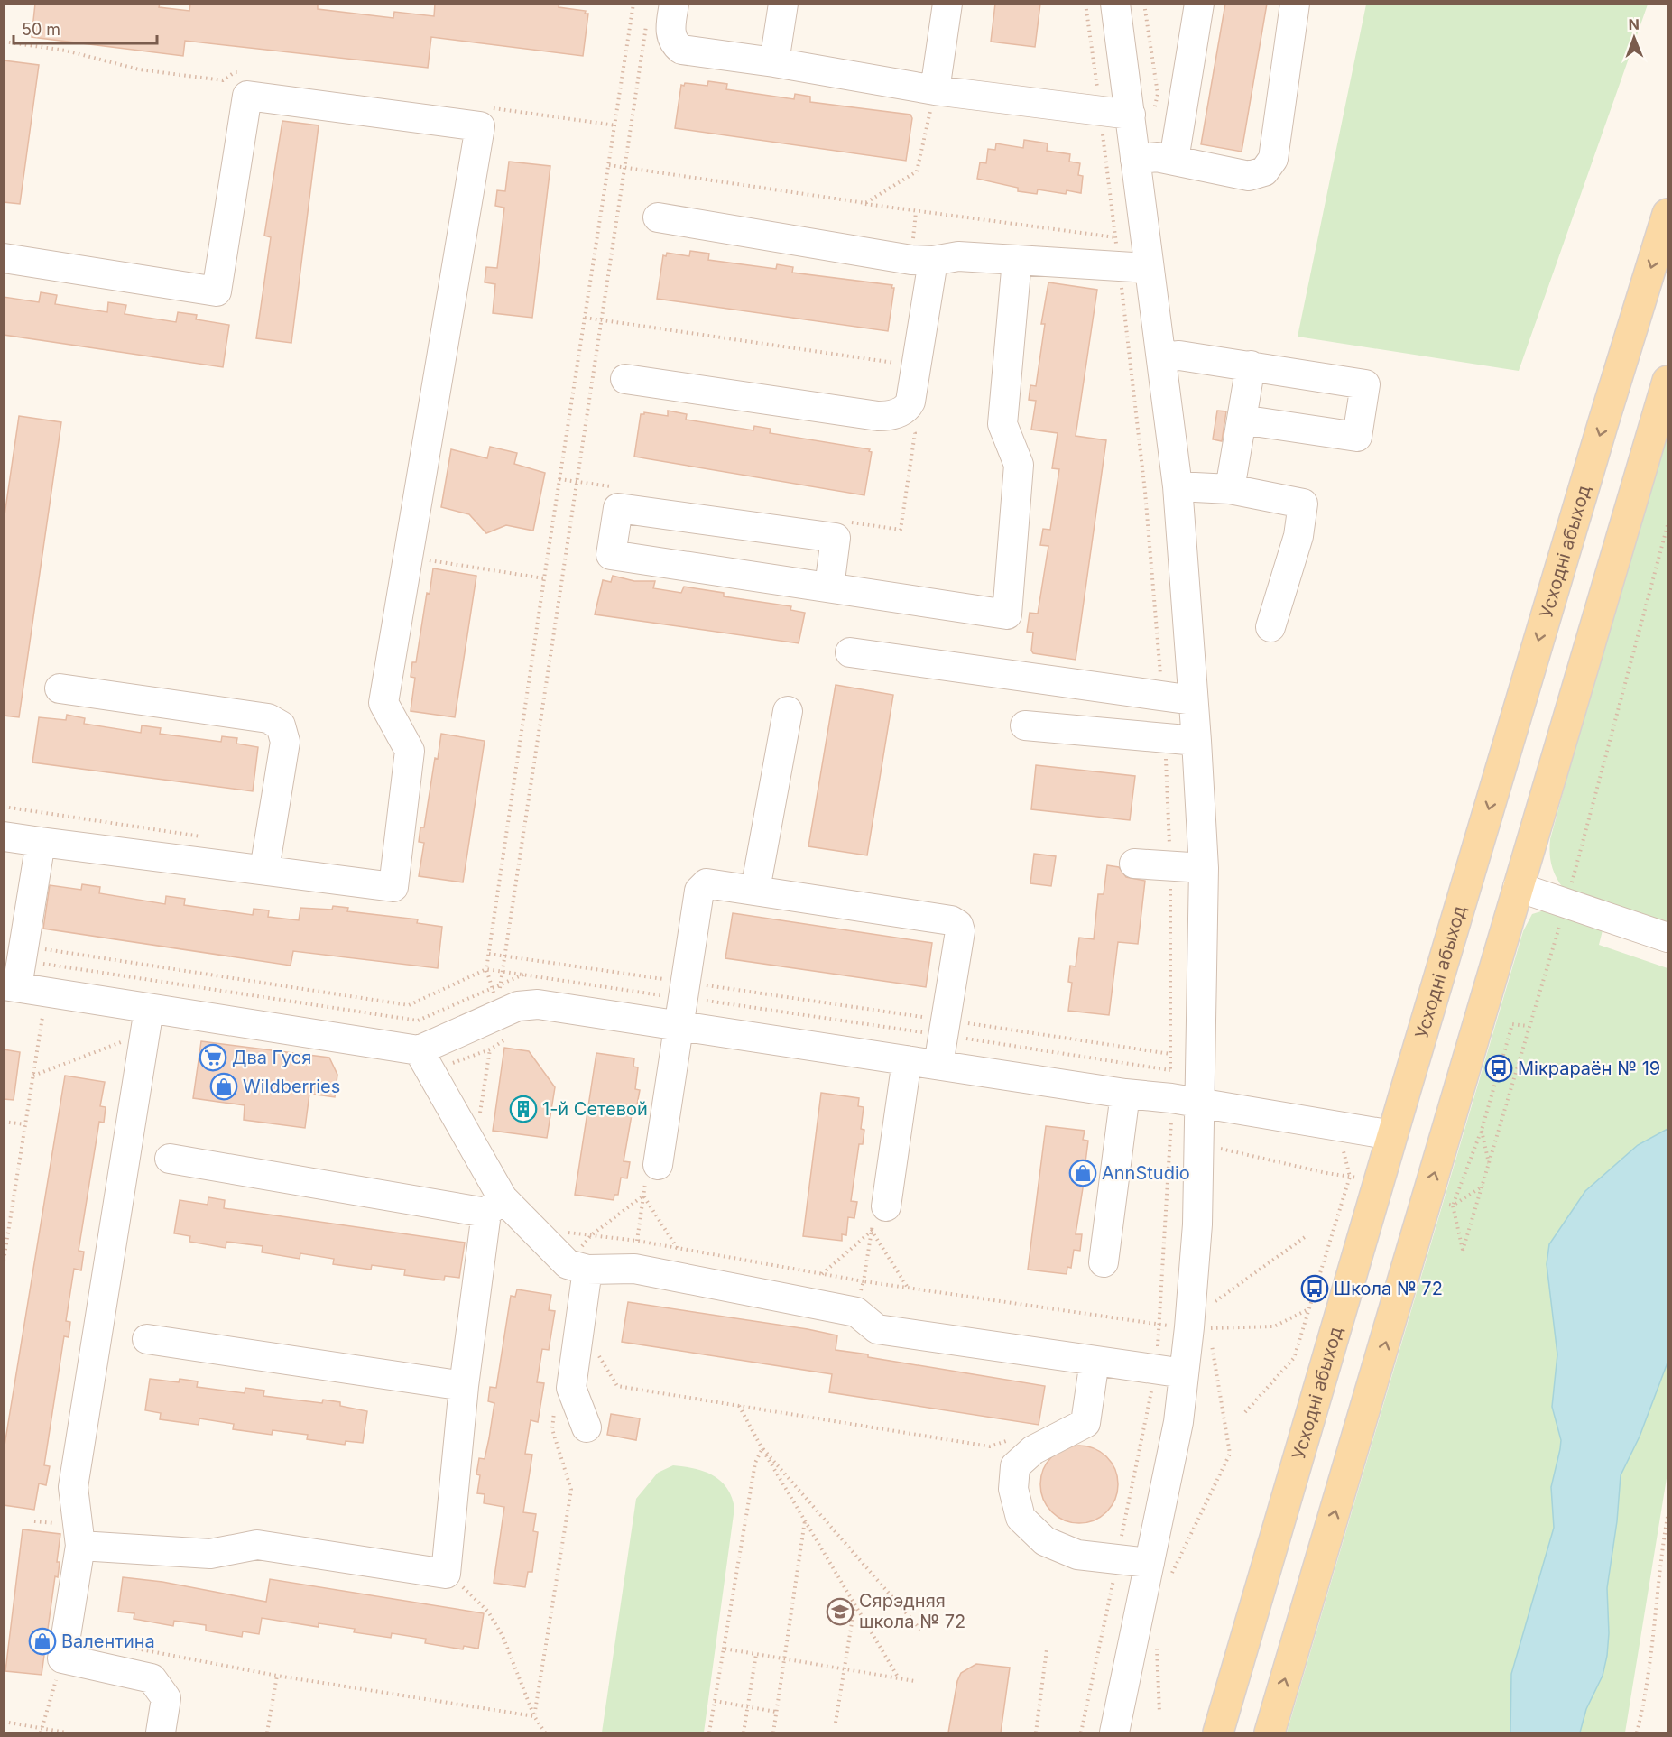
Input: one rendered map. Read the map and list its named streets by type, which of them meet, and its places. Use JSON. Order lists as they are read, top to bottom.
{
  "streets": {
    "main road": ["Усходні абыход"]
  },
  "places": {
    "supermarket": ["Два Гуся"],
    "bus stop": ["Мікрараён № 19", "Школа № 72"],
    "shop": ["Wildberries", "AnnStudio", "Валентина"],
    "building": ["1-й Сетевой"],
    "school or university": ["Сярэдняя школа № 72"]
  },
  "scale_bar": "50 m",
  "north": "top"
}
